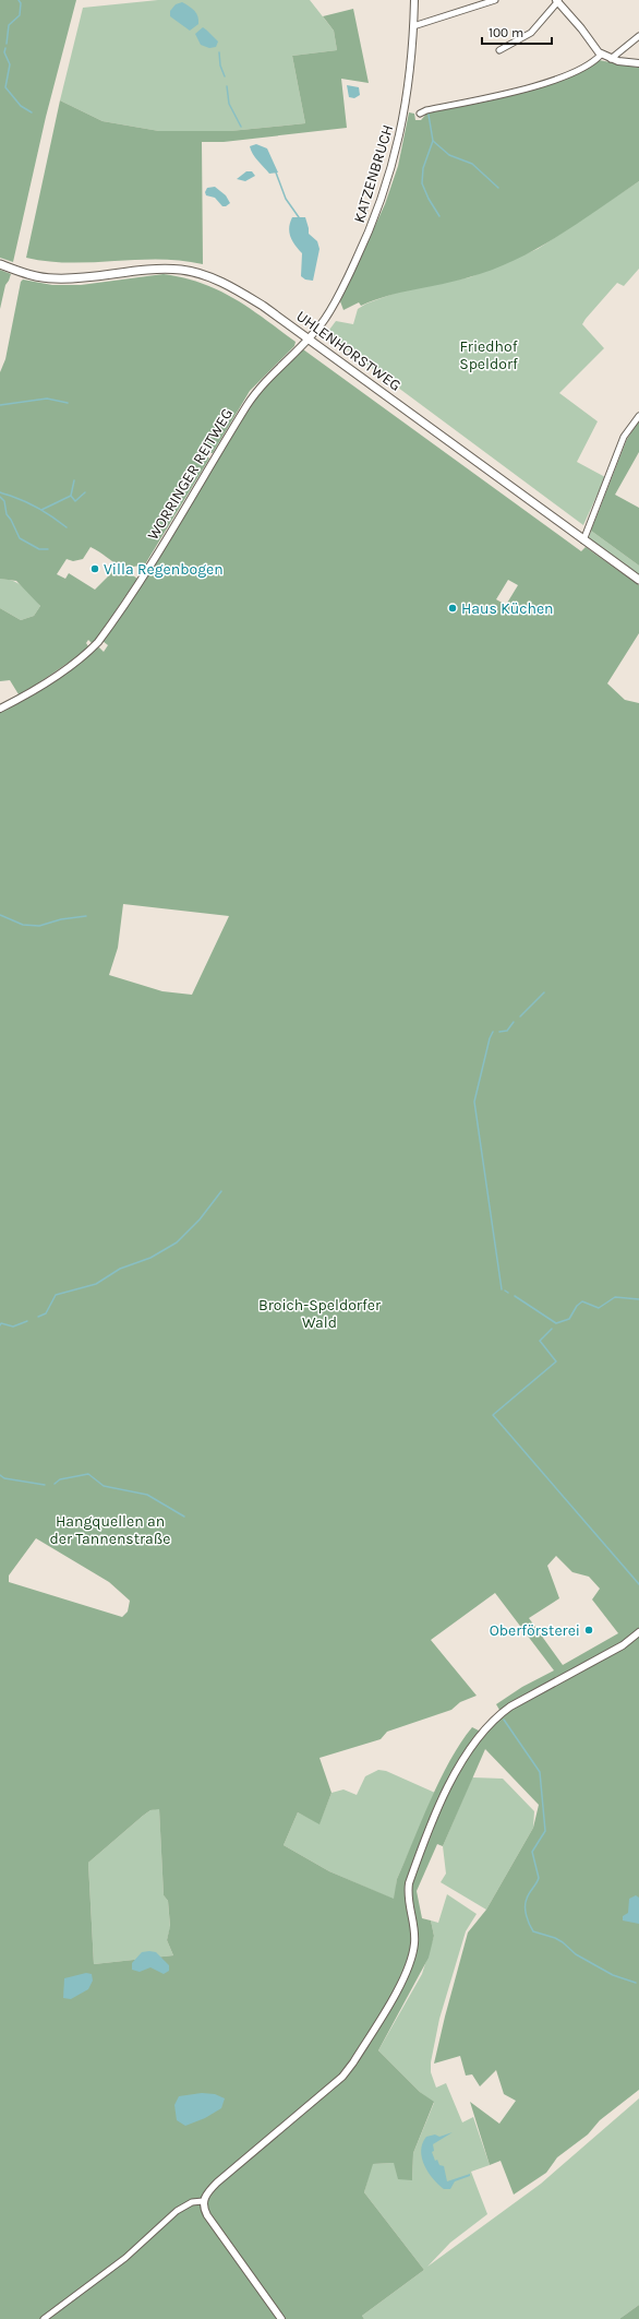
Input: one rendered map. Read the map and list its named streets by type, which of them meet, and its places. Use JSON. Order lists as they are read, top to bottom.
{
  "streets": {
    "main road": ["UHLENHORSTWEG"],
    "street": ["KATZENBRUCH", "WORRINGER REITWEG"]
  },
  "crossings": [
    ["KATZENBRUCH", "UHLENHORSTWEG"],
    ["KATZENBRUCH", "WORRINGER REITWEG"],
    ["UHLENHORSTWEG", "WORRINGER REITWEG"]
  ],
  "parks": ["Friedhof Speldorf", "Broich-Speldorfer Wald", "Hangquellen an der Tannenstraße"],
  "places": ["Villa Regenbogen", "Haus Küchen", "Oberförsterei"],
  "scale_bar": "100 m"
}
